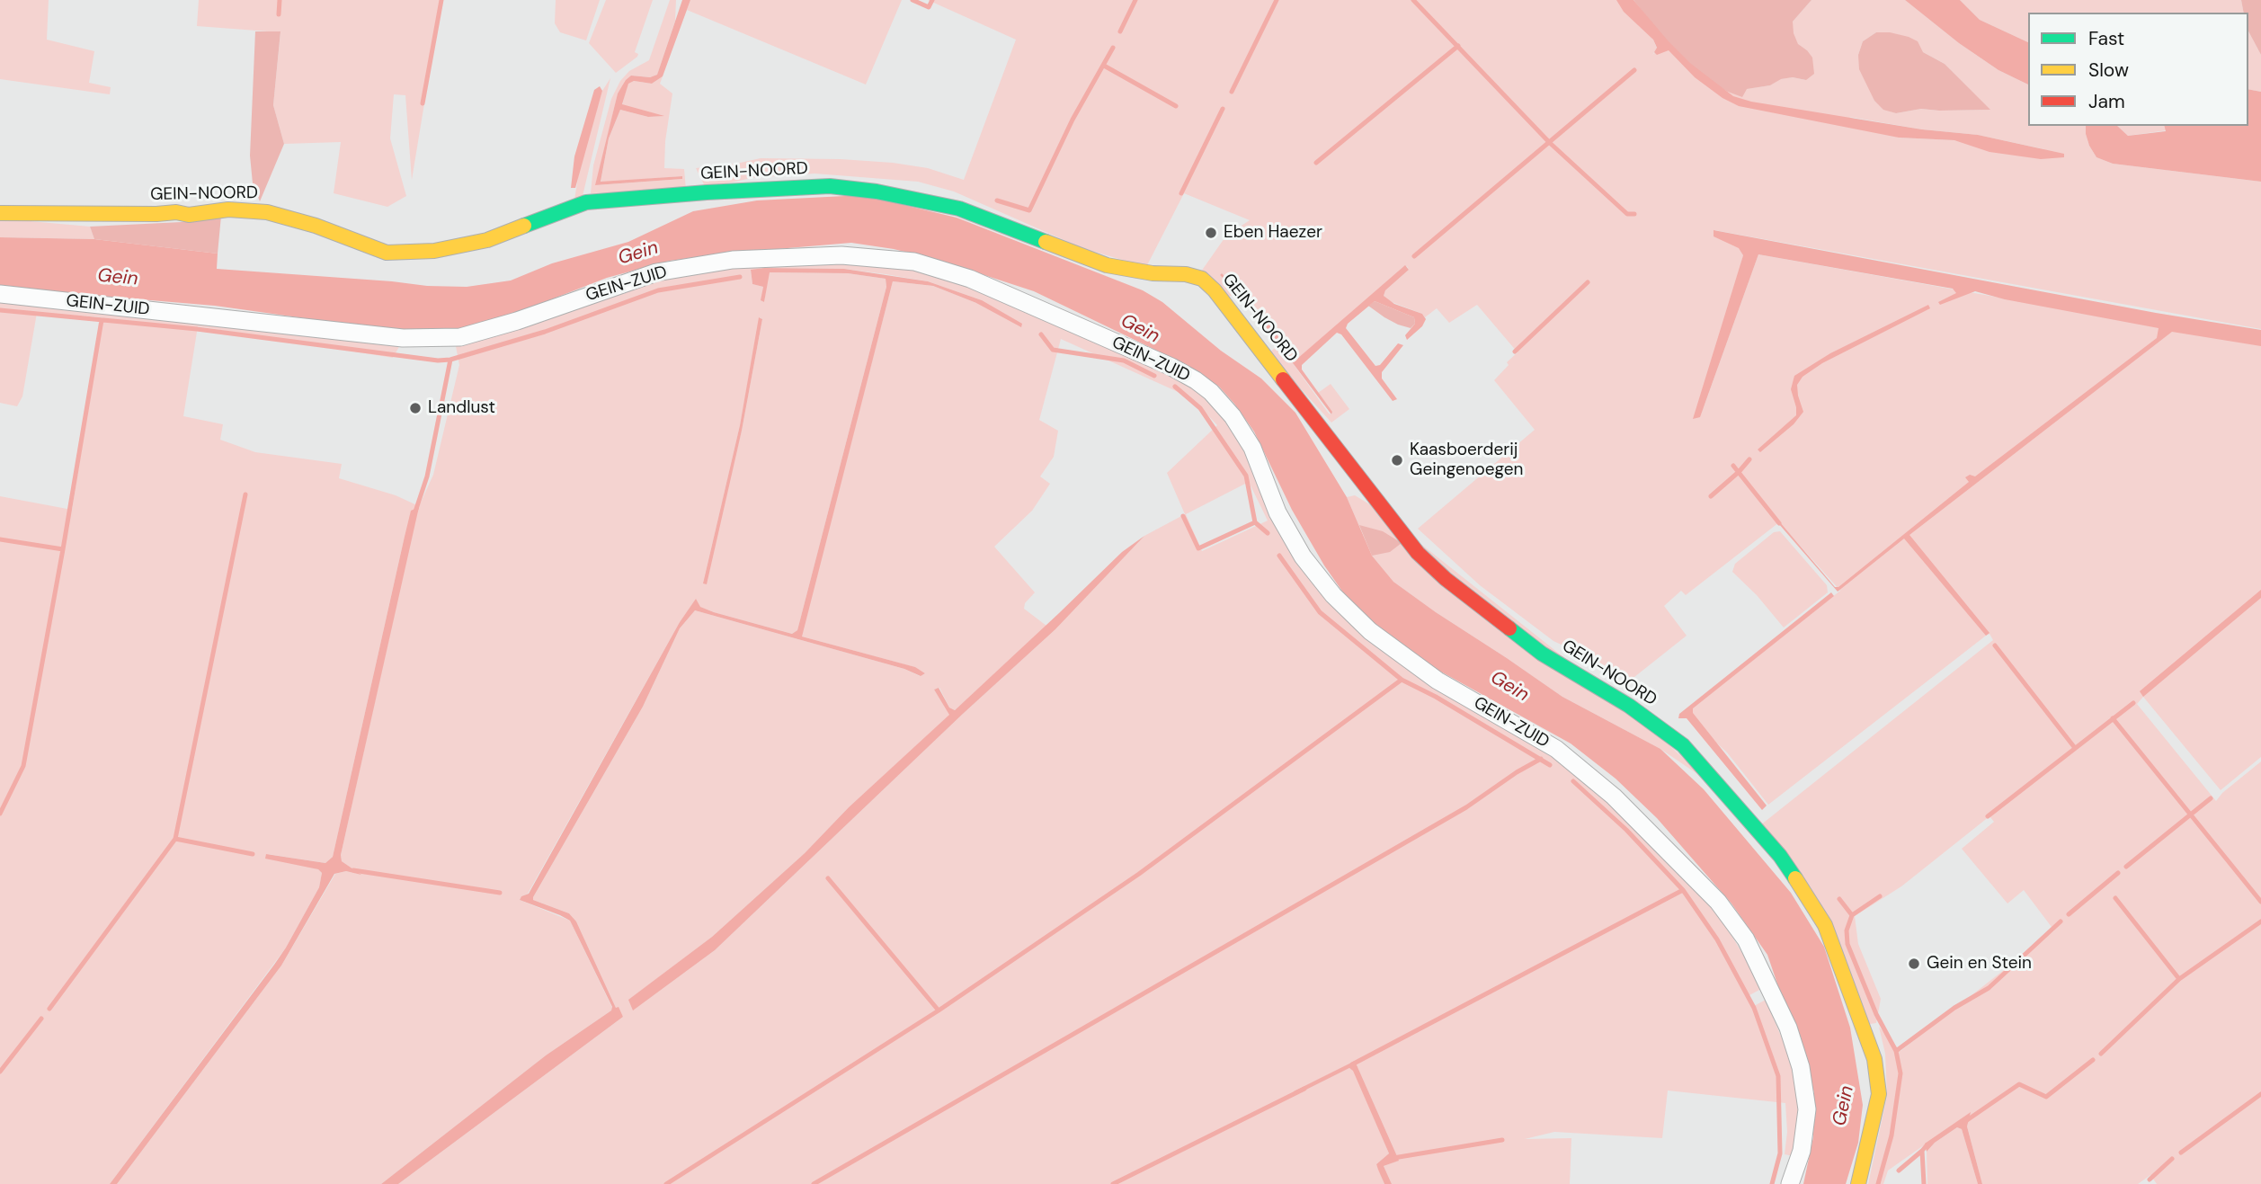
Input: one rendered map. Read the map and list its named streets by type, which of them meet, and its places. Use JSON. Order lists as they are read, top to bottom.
{
  "streets": {
    "street": ["GEIN-NOORD", "GEIN-ZUID"]
  },
  "water": ["Gein"],
  "places": [
    "Eben Haezer",
    "Landlust",
    "Kaasboerderij Geingenoegen",
    "Gein en Stein"
  ],
  "legend": ["Fast", "Slow", "Jam"]
}
